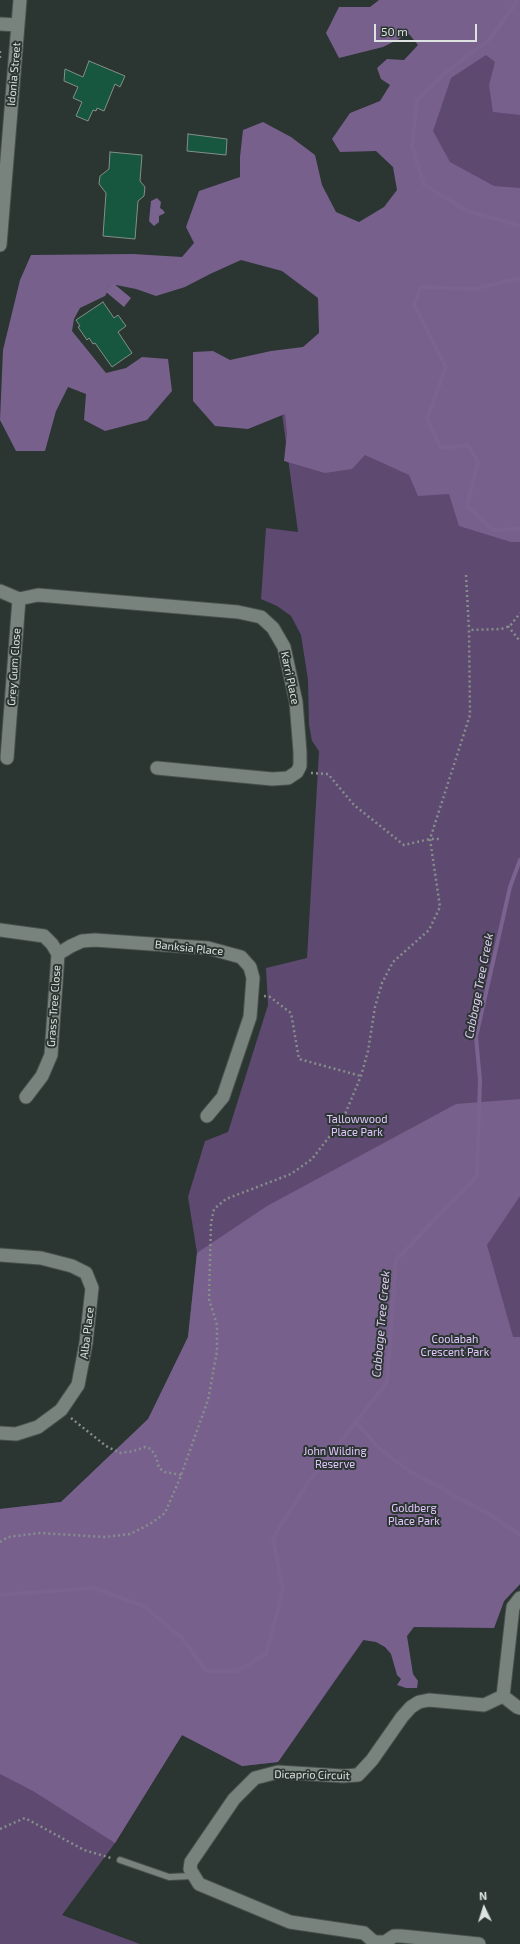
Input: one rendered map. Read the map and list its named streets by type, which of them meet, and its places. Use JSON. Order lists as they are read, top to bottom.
{
  "streets": {
    "street": [
      "Idonia Street",
      "Grey Gum Close",
      "Karri Place",
      "Banksia Place",
      "Grass Tree Close",
      "Alba Place",
      "Dicaprio Circuit"
    ]
  },
  "crossings": [
    ["Grey Gum Close", "Karri Place"],
    ["Banksia Place", "Grass Tree Close"]
  ],
  "water": ["Cabbage Tree Creek"],
  "parks": [
    "Tallowwood Place Park",
    "Coolabah Crescent Park",
    "John Wilding Reserve",
    "Goldberg Place Park"
  ],
  "scale_bar": "50 m",
  "north": "top"
}
